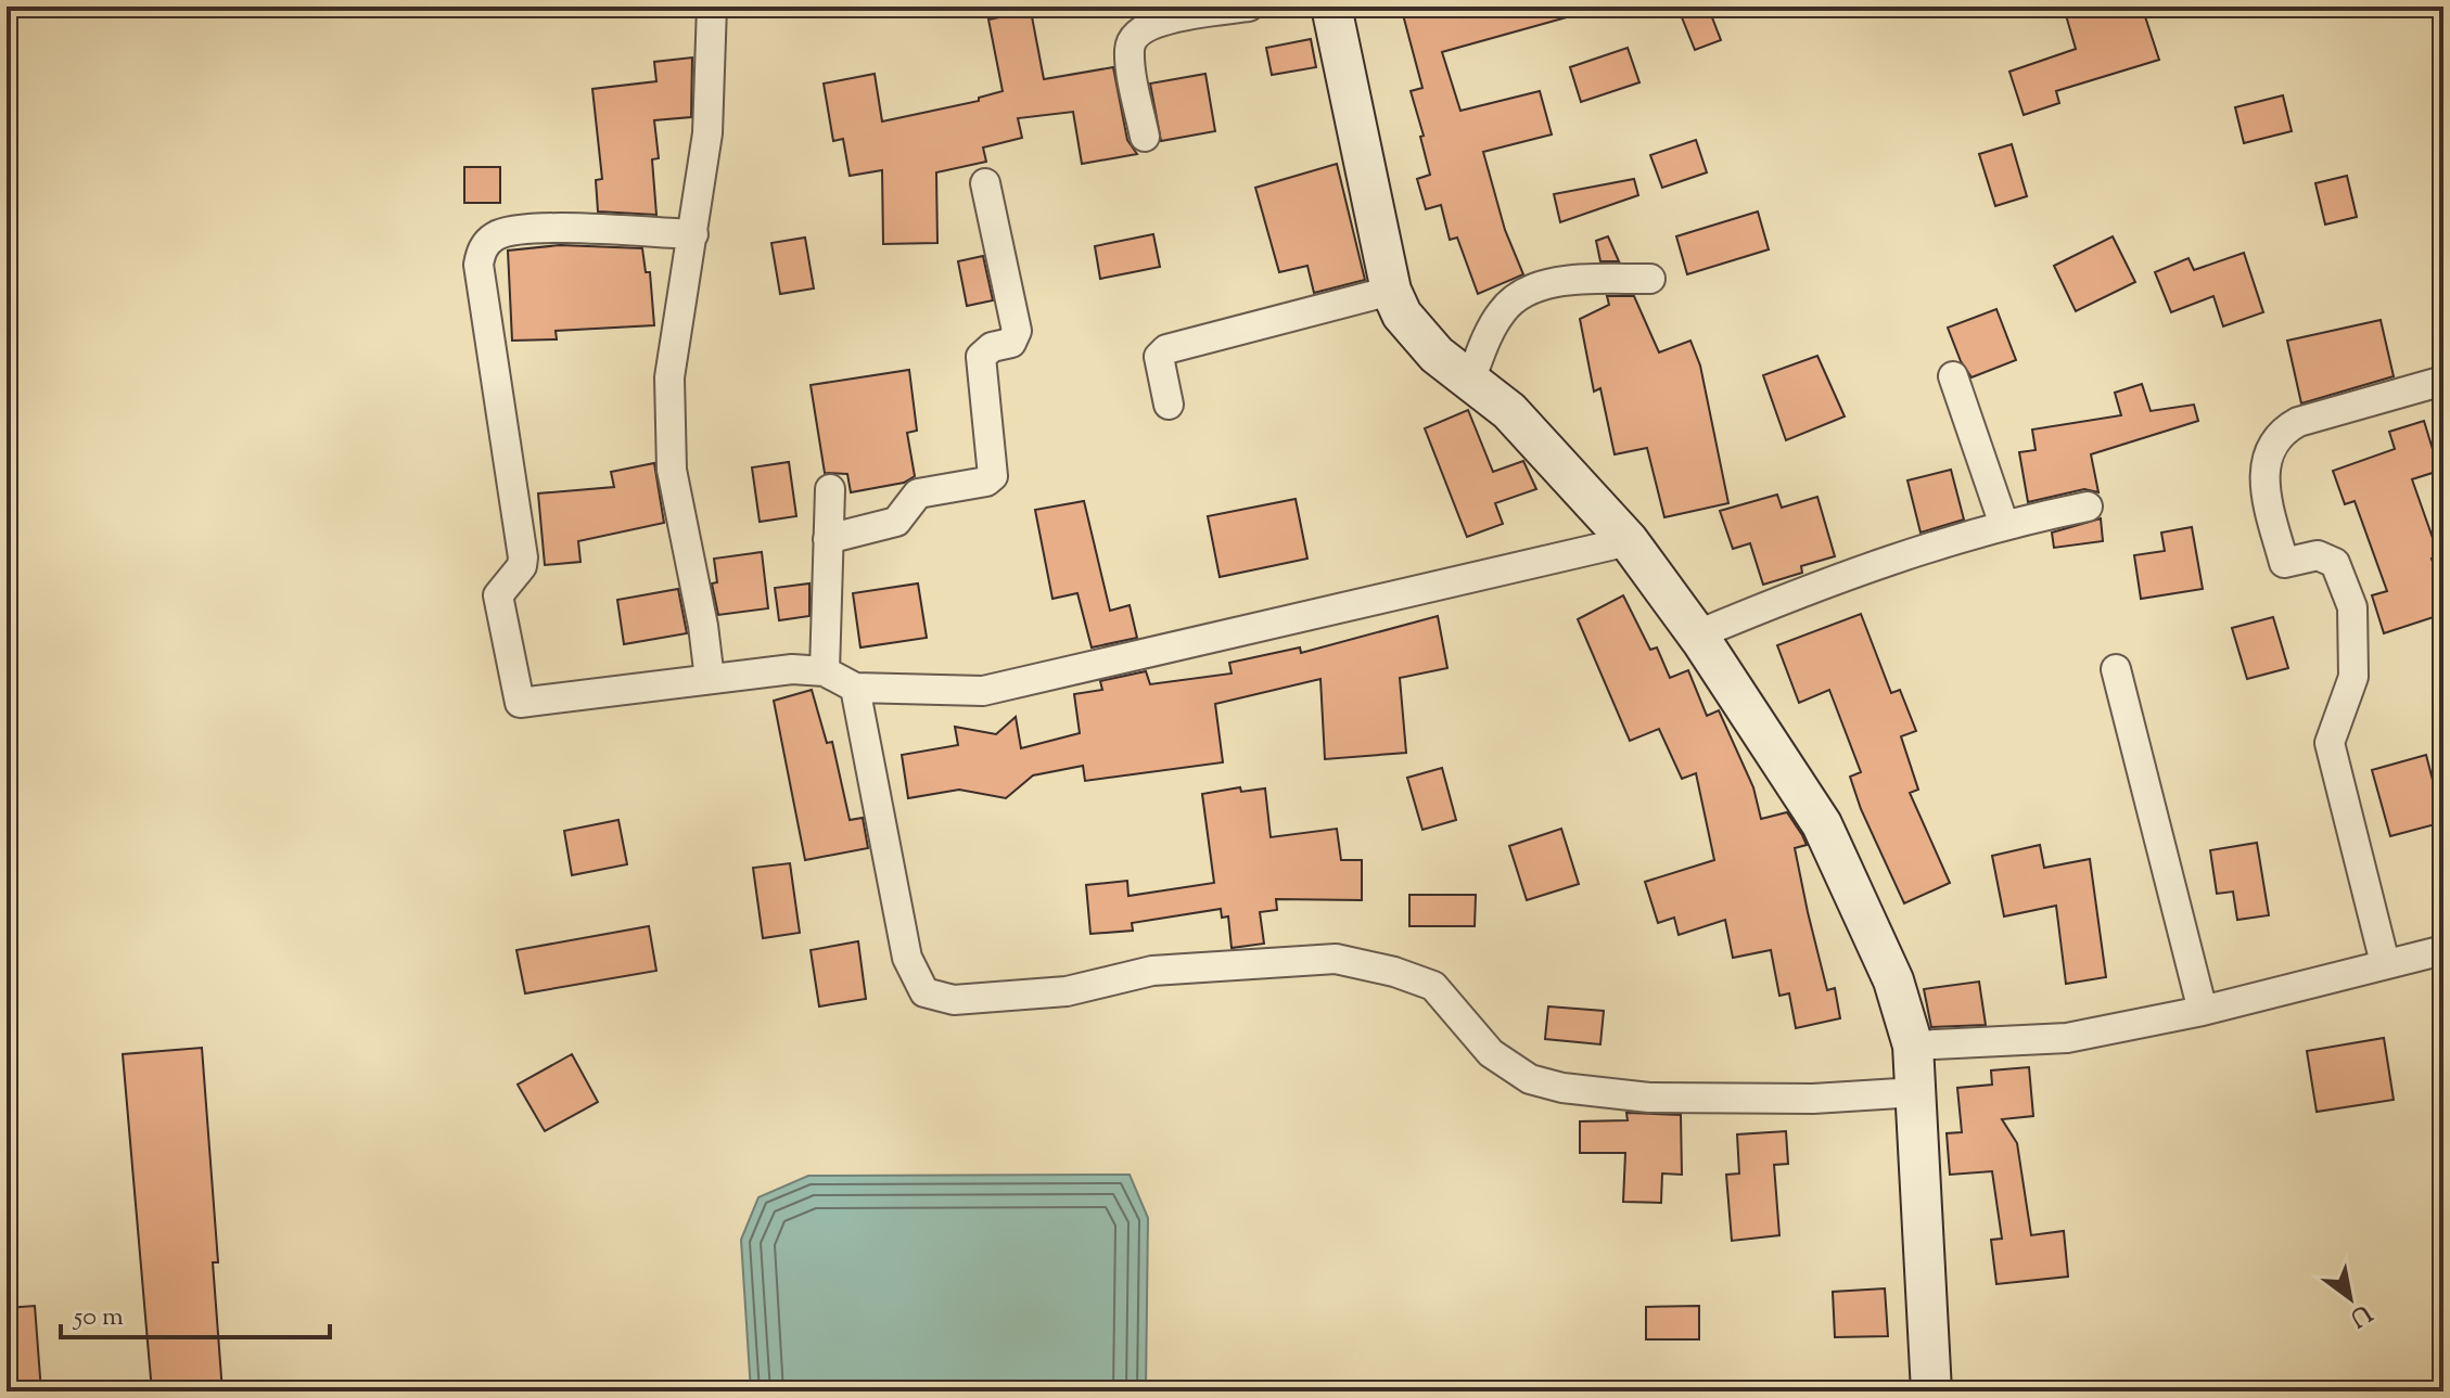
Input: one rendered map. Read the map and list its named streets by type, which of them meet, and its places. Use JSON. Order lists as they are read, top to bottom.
{
  "scale_bar": "50 m",
  "north": "bottom right"
}
